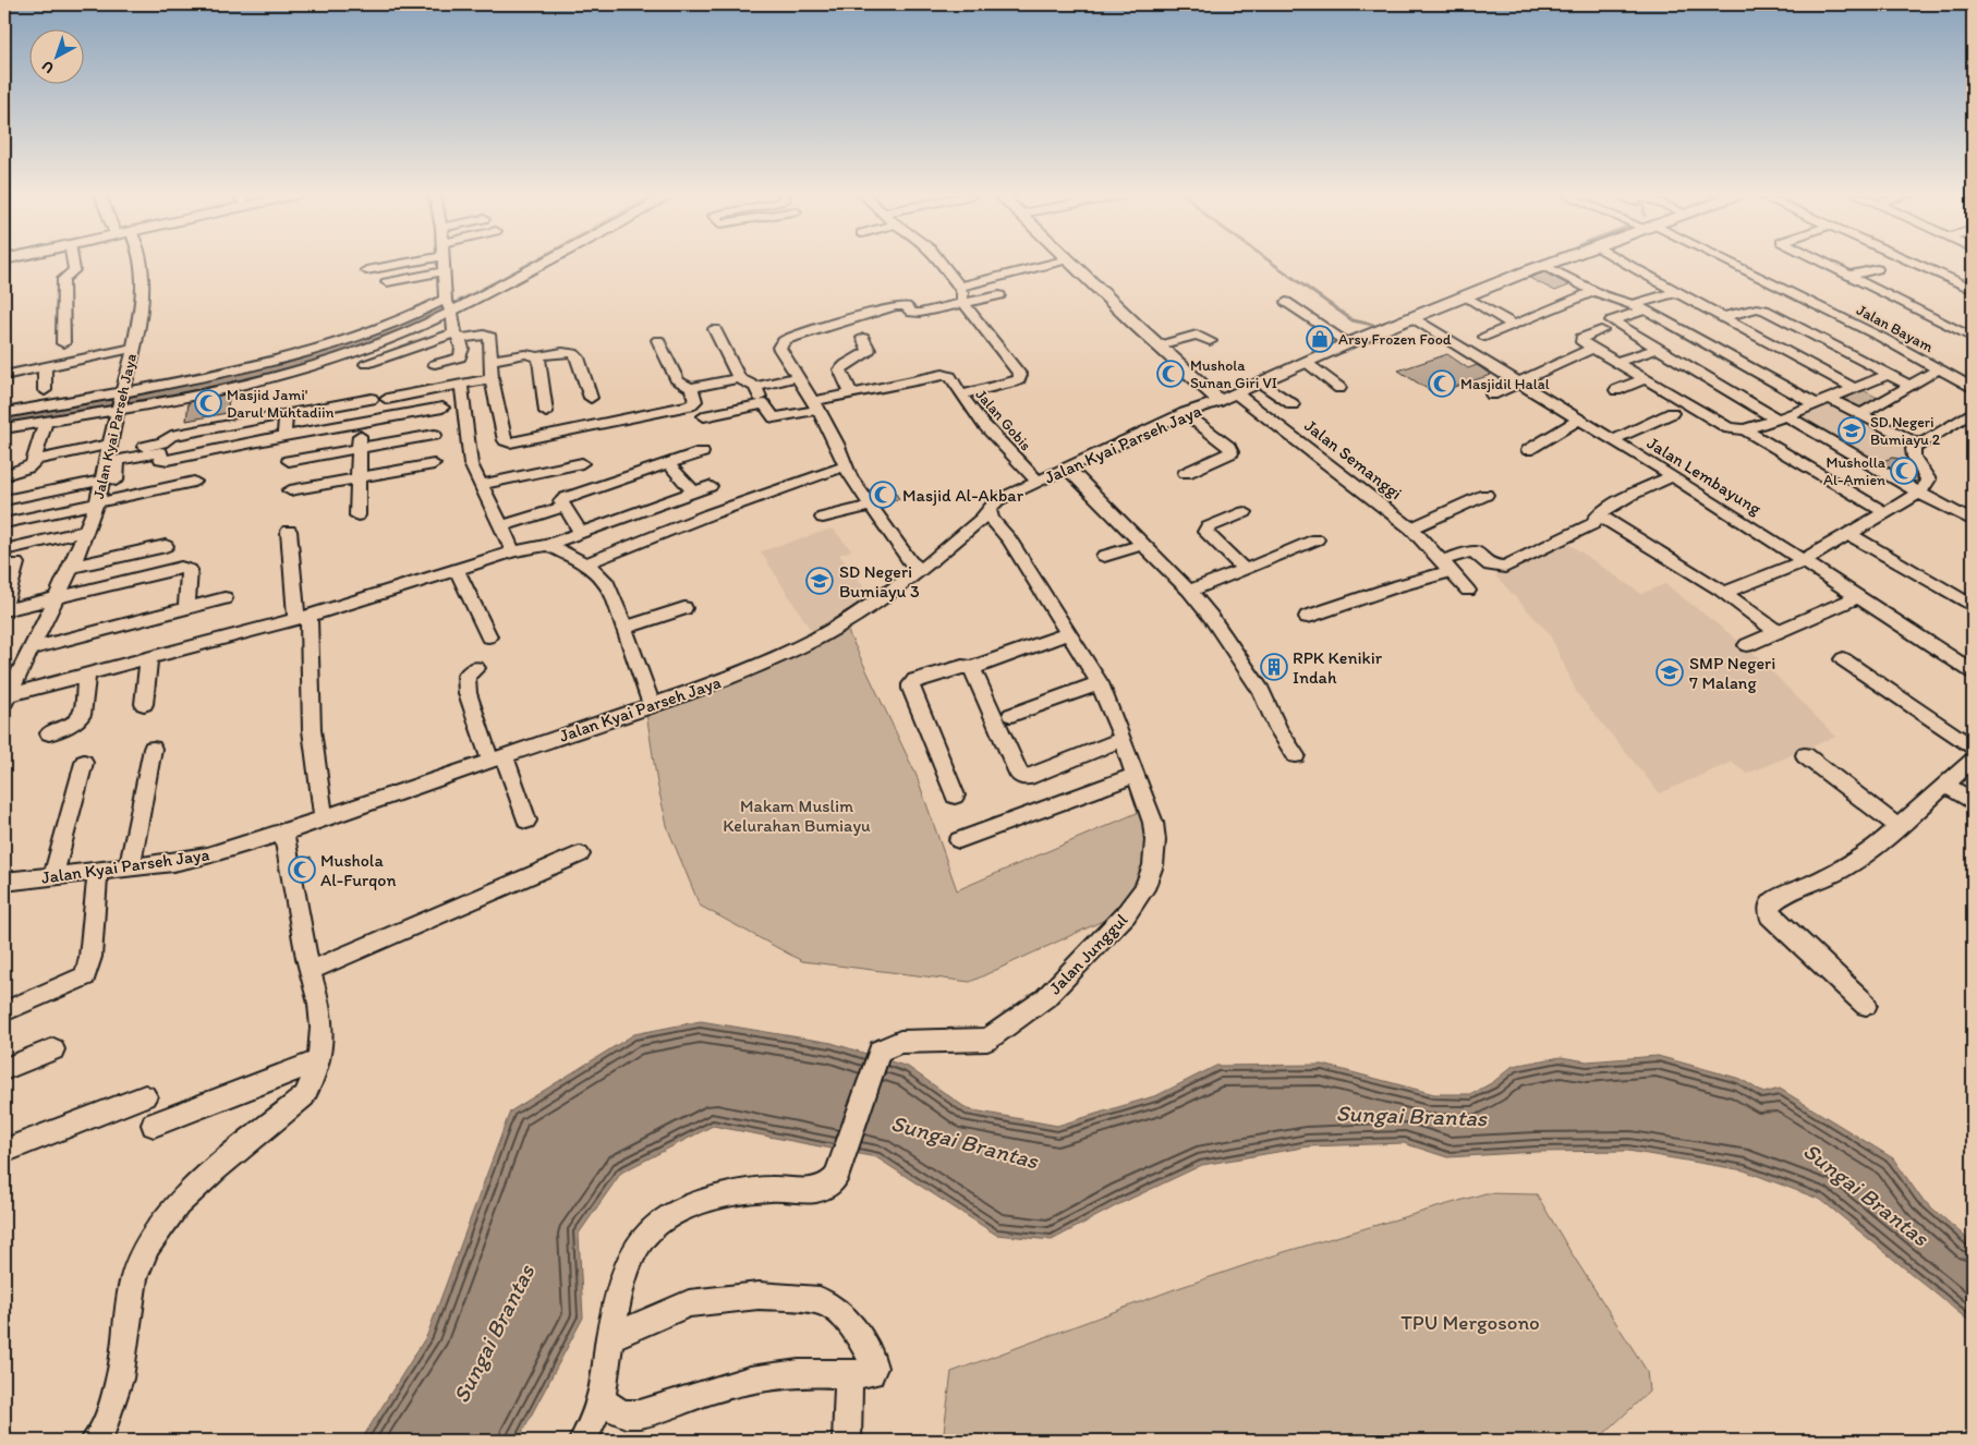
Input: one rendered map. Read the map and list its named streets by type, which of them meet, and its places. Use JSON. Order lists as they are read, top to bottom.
{
  "streets": {
    "main road": ["Jalan Kyai Parseh Jaya"],
    "street": [
      "Jalan Bayam",
      "Jalan Gobis",
      "Jalan Semanggi",
      "Jalan Lembayung",
      "Jalan Junggul"
    ]
  },
  "crossings": [
    ["Jalan Gobis", "Jalan Kyai Parseh Jaya"],
    ["Jalan Kyai Parseh Jaya", "Jalan Semanggi"],
    ["Jalan Kyai Parseh Jaya", "Jalan Lembayung"],
    ["Jalan Kyai Parseh Jaya", "Jalan Junggul"]
  ],
  "water": ["Sungai Brantas"],
  "parks": ["Makam Muslim Kelurahan Bumiayu", "TPU Mergosono"],
  "places": {
    "shop": ["Arsy Frozen Food"],
    "mosque": [
      "Mushola Sunan Giri VI",
      "Masjidil Halal",
      "Masjid Jami' Darul Muhtadiin",
      "Musholla Al-Amien",
      "Masjid Al-Akbar",
      "Mushola Al-Furqon"
    ],
    "school or university": ["SD Negeri Bumiayu 2", "SD Negeri Bumiayu 3", "SMP Negeri 7 Malang"],
    "building": ["RPK Kenikir Indah"]
  },
  "north": "bottom left"
}
